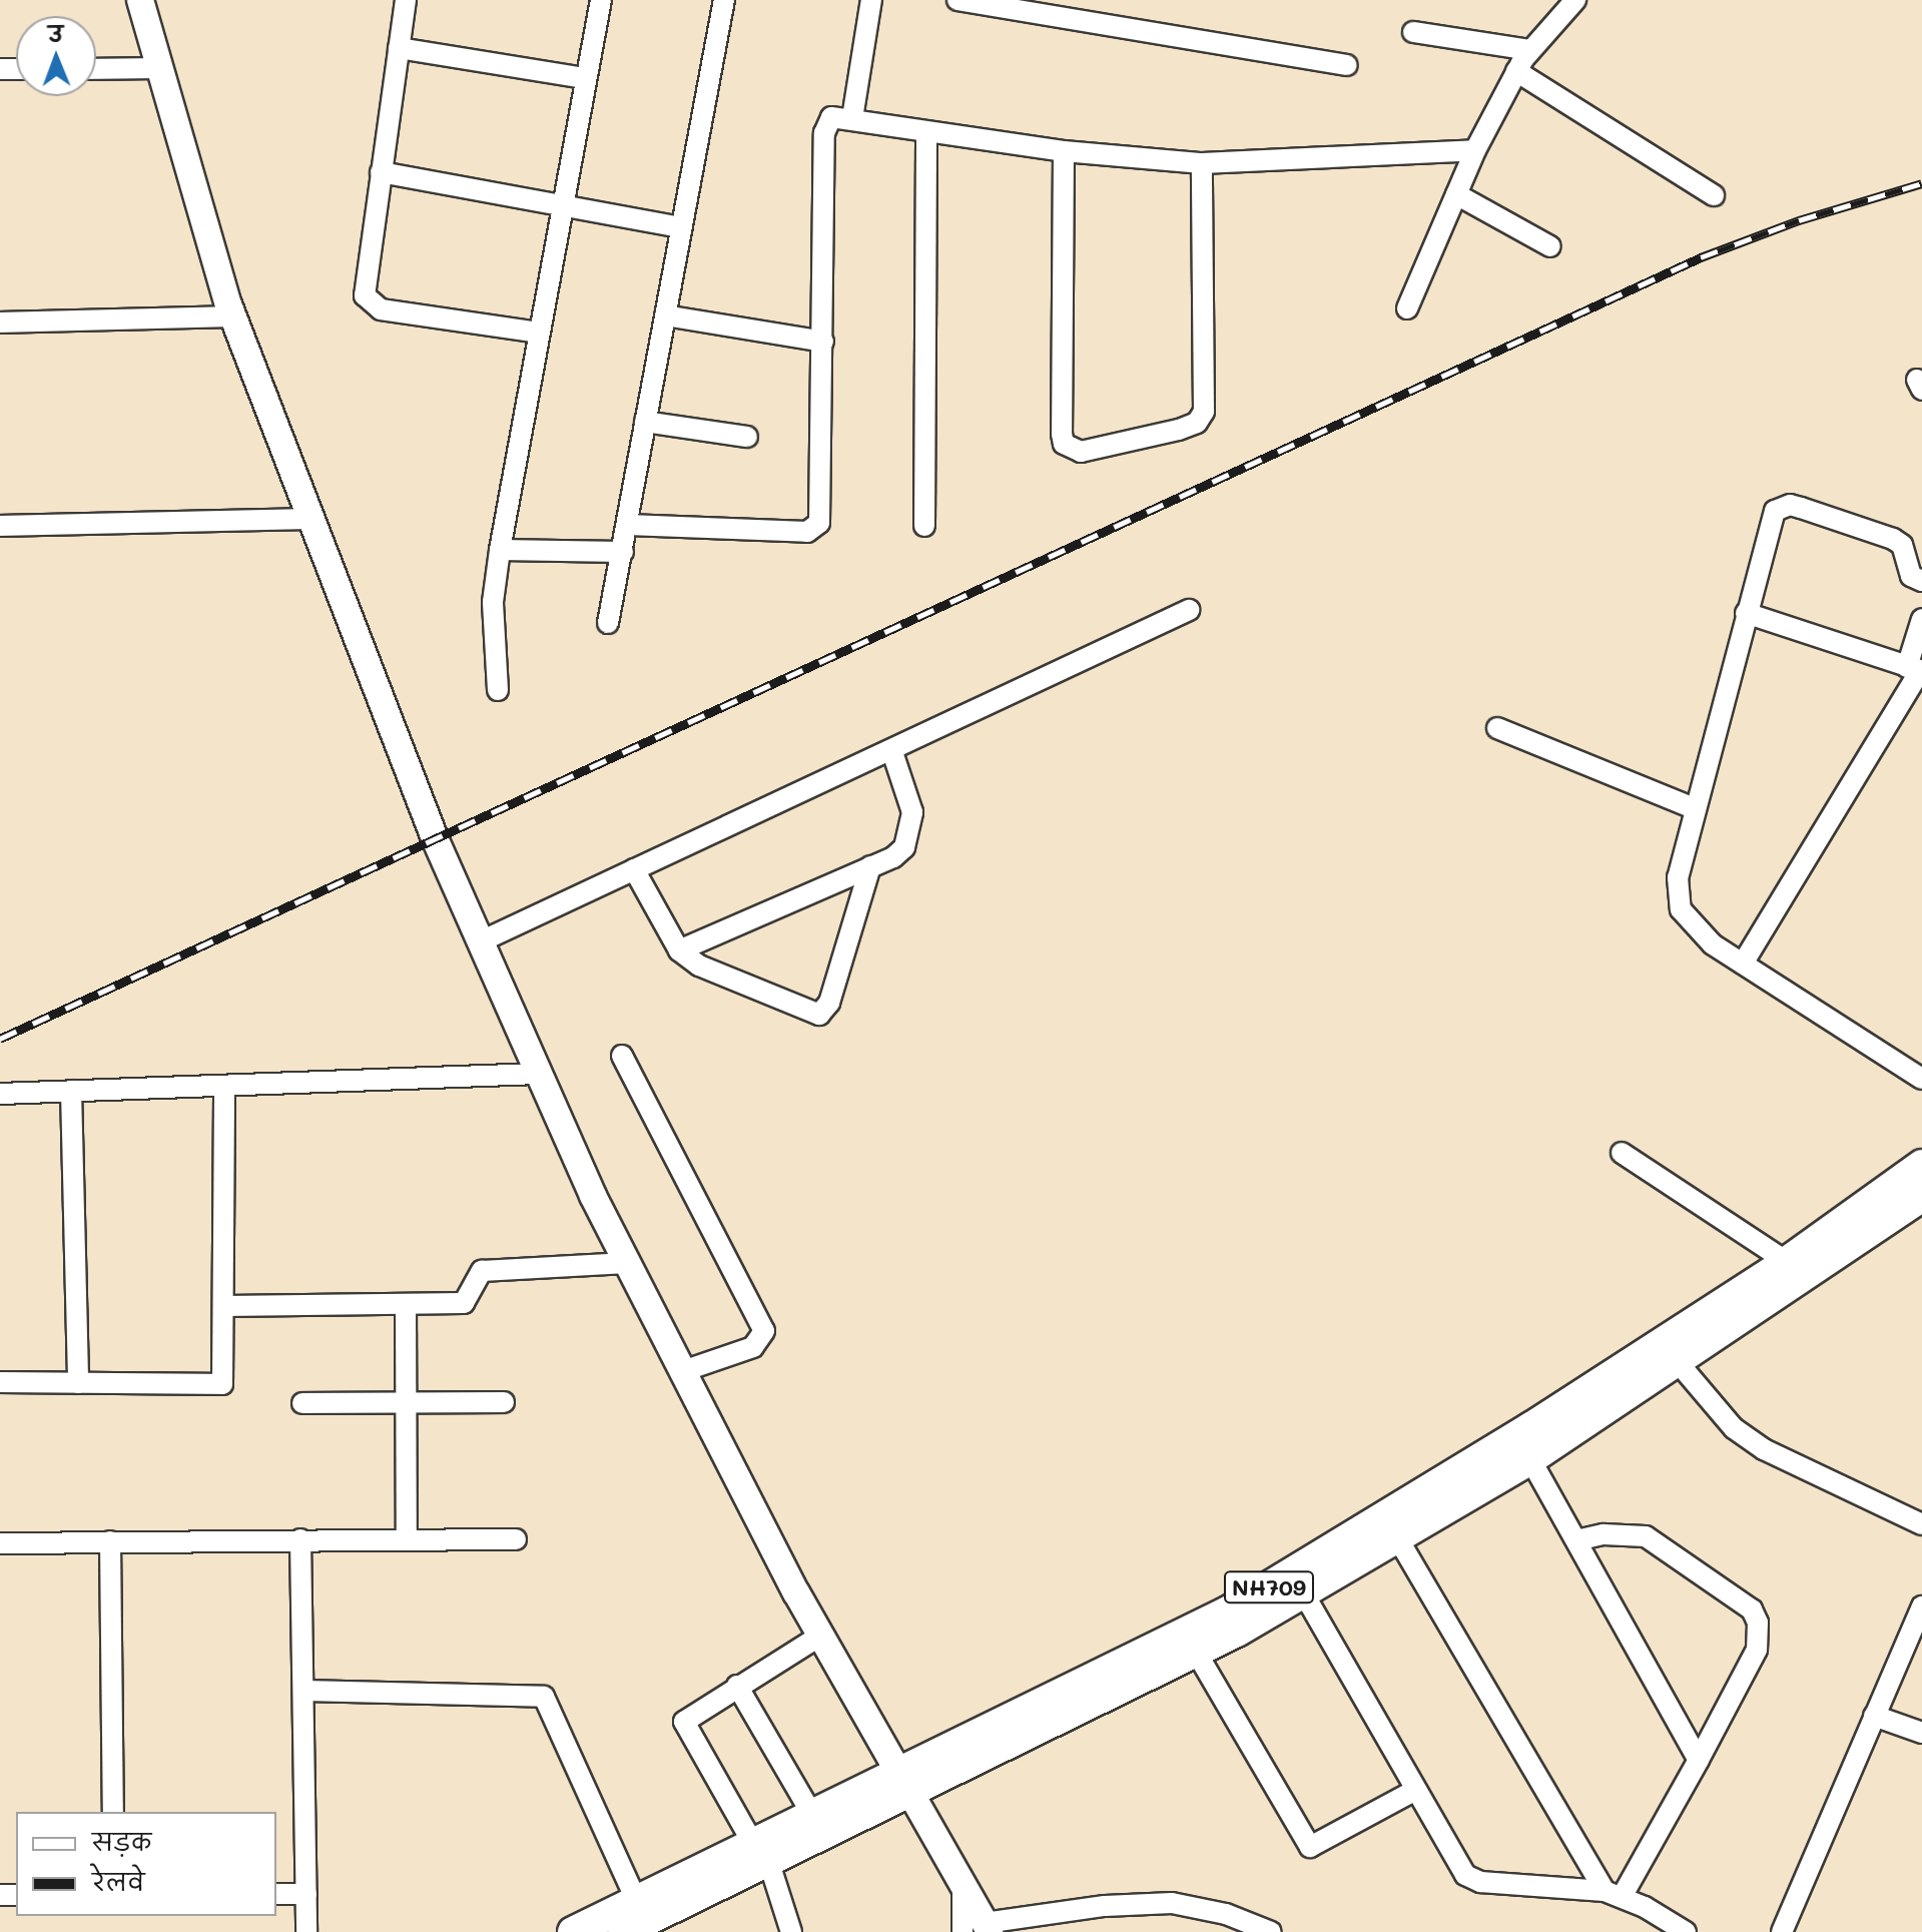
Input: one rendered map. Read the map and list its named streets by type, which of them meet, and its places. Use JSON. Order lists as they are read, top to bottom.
{
  "streets": {
    "highway": ["NH709"]
  },
  "legend": ["सड़क", "रेलवे"],
  "north": "top"
}
